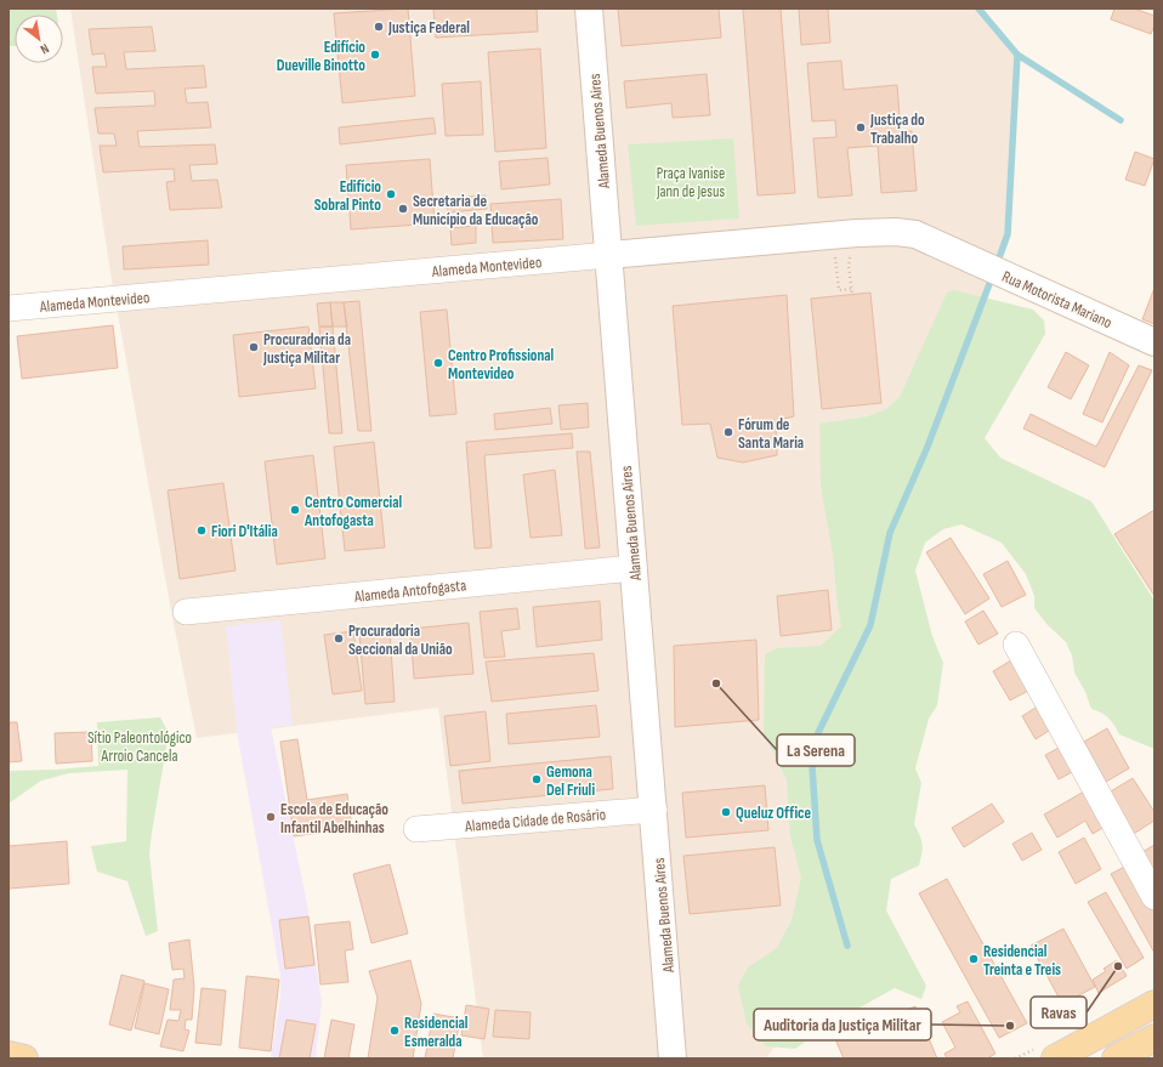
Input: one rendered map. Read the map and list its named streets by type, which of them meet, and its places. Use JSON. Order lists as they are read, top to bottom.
{
  "streets": {
    "street": [
      "Alameda Buenos Aires",
      "Alameda Montevideo",
      "Rua Motorista Mariano",
      "Alameda Antofogasta",
      "Alameda Cidade de Rosário"
    ]
  },
  "crossings": [
    ["Alameda Buenos Aires", "Alameda Montevideo"],
    ["Alameda Buenos Aires", "Alameda Antofogasta"],
    ["Alameda Buenos Aires", "Alameda Cidade de Rosário"],
    ["Alameda Montevideo", "Rua Motorista Mariano"]
  ],
  "parks": ["Praça Ivanise Jann de Jesus", "Sítio Paleontológico Arroio Cancela"],
  "places": [
    "Justiça Federal",
    "Edifício Dueville Binotto",
    "Justiça do Trabalho",
    "Edifício Sobral Pinto",
    "Secretaria de Município da Educação",
    "Procuradoria da Justiça Militar",
    "Centro Profissional Montevideo",
    "Fórum de Santa Maria",
    "Centro Comercial Antofogasta",
    "Fiori D'Itália",
    "Procuradoria Seccional da União",
    "La Serena",
    "Gemona Del Friuli",
    "Queluz Office",
    "Escola de Educação Infantil Abelhinhas",
    "Residencial Treinta e Treis",
    "Ravas",
    "Auditoria da Justiça Militar",
    "Residencial Esmeralda"
  ],
  "north": "bottom right"
}
